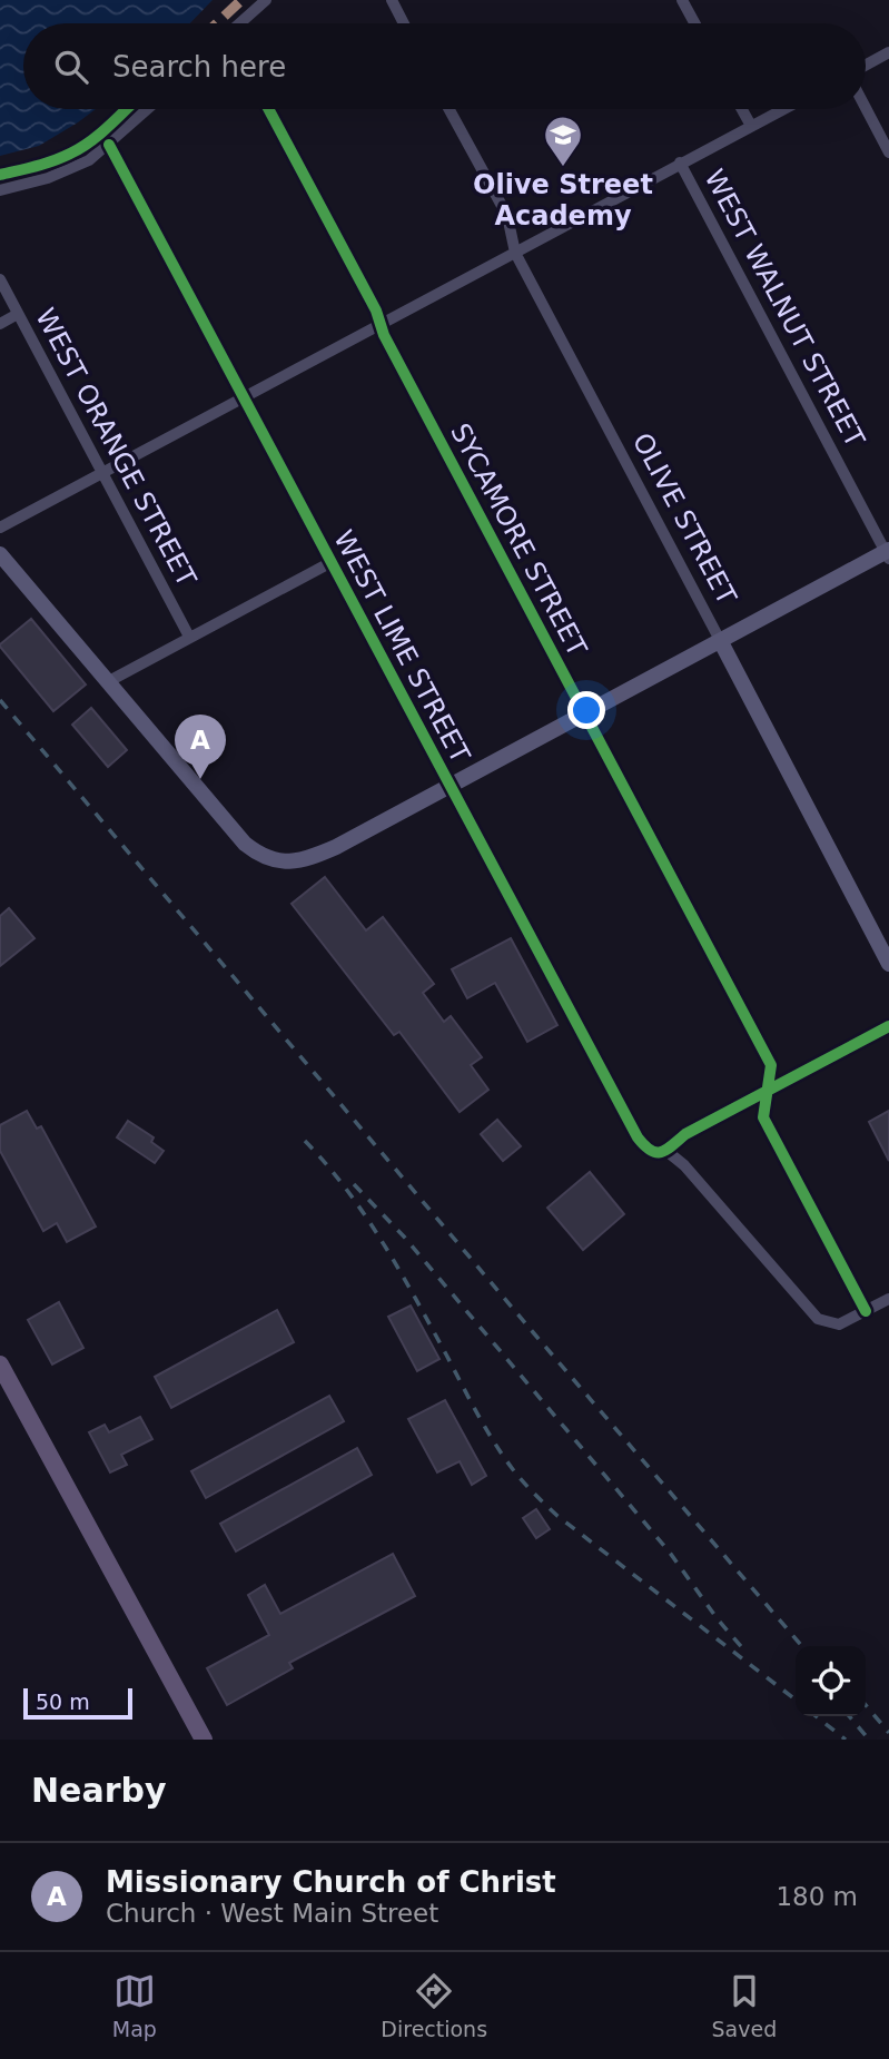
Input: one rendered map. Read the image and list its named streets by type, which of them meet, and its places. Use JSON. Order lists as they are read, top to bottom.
{
  "streets": {
    "main road": ["OLIVE STREET"],
    "street": [
      "WEST WALNUT STREET",
      "WEST ORANGE STREET",
      "SYCAMORE STREET",
      "WEST LIME STREET"
    ]
  },
  "crossings": [
    ["SYCAMORE STREET", "WEST LIME STREET"]
  ],
  "places": {
    "school or university": ["Olive Street Academy"]
  },
  "scale_bar": "50 m",
  "page": {
    "search": "Search here",
    "pins": "A",
    "scale": "50 m",
    "heading": "Nearby",
    "list": [
      {
        "mark": "A",
        "name": "Missionary Church of Christ",
        "note": "Church · West Main Street",
        "value": "180 m"
      }
    ],
    "nav": ["Map", "Directions", "Saved"]
  }
}
